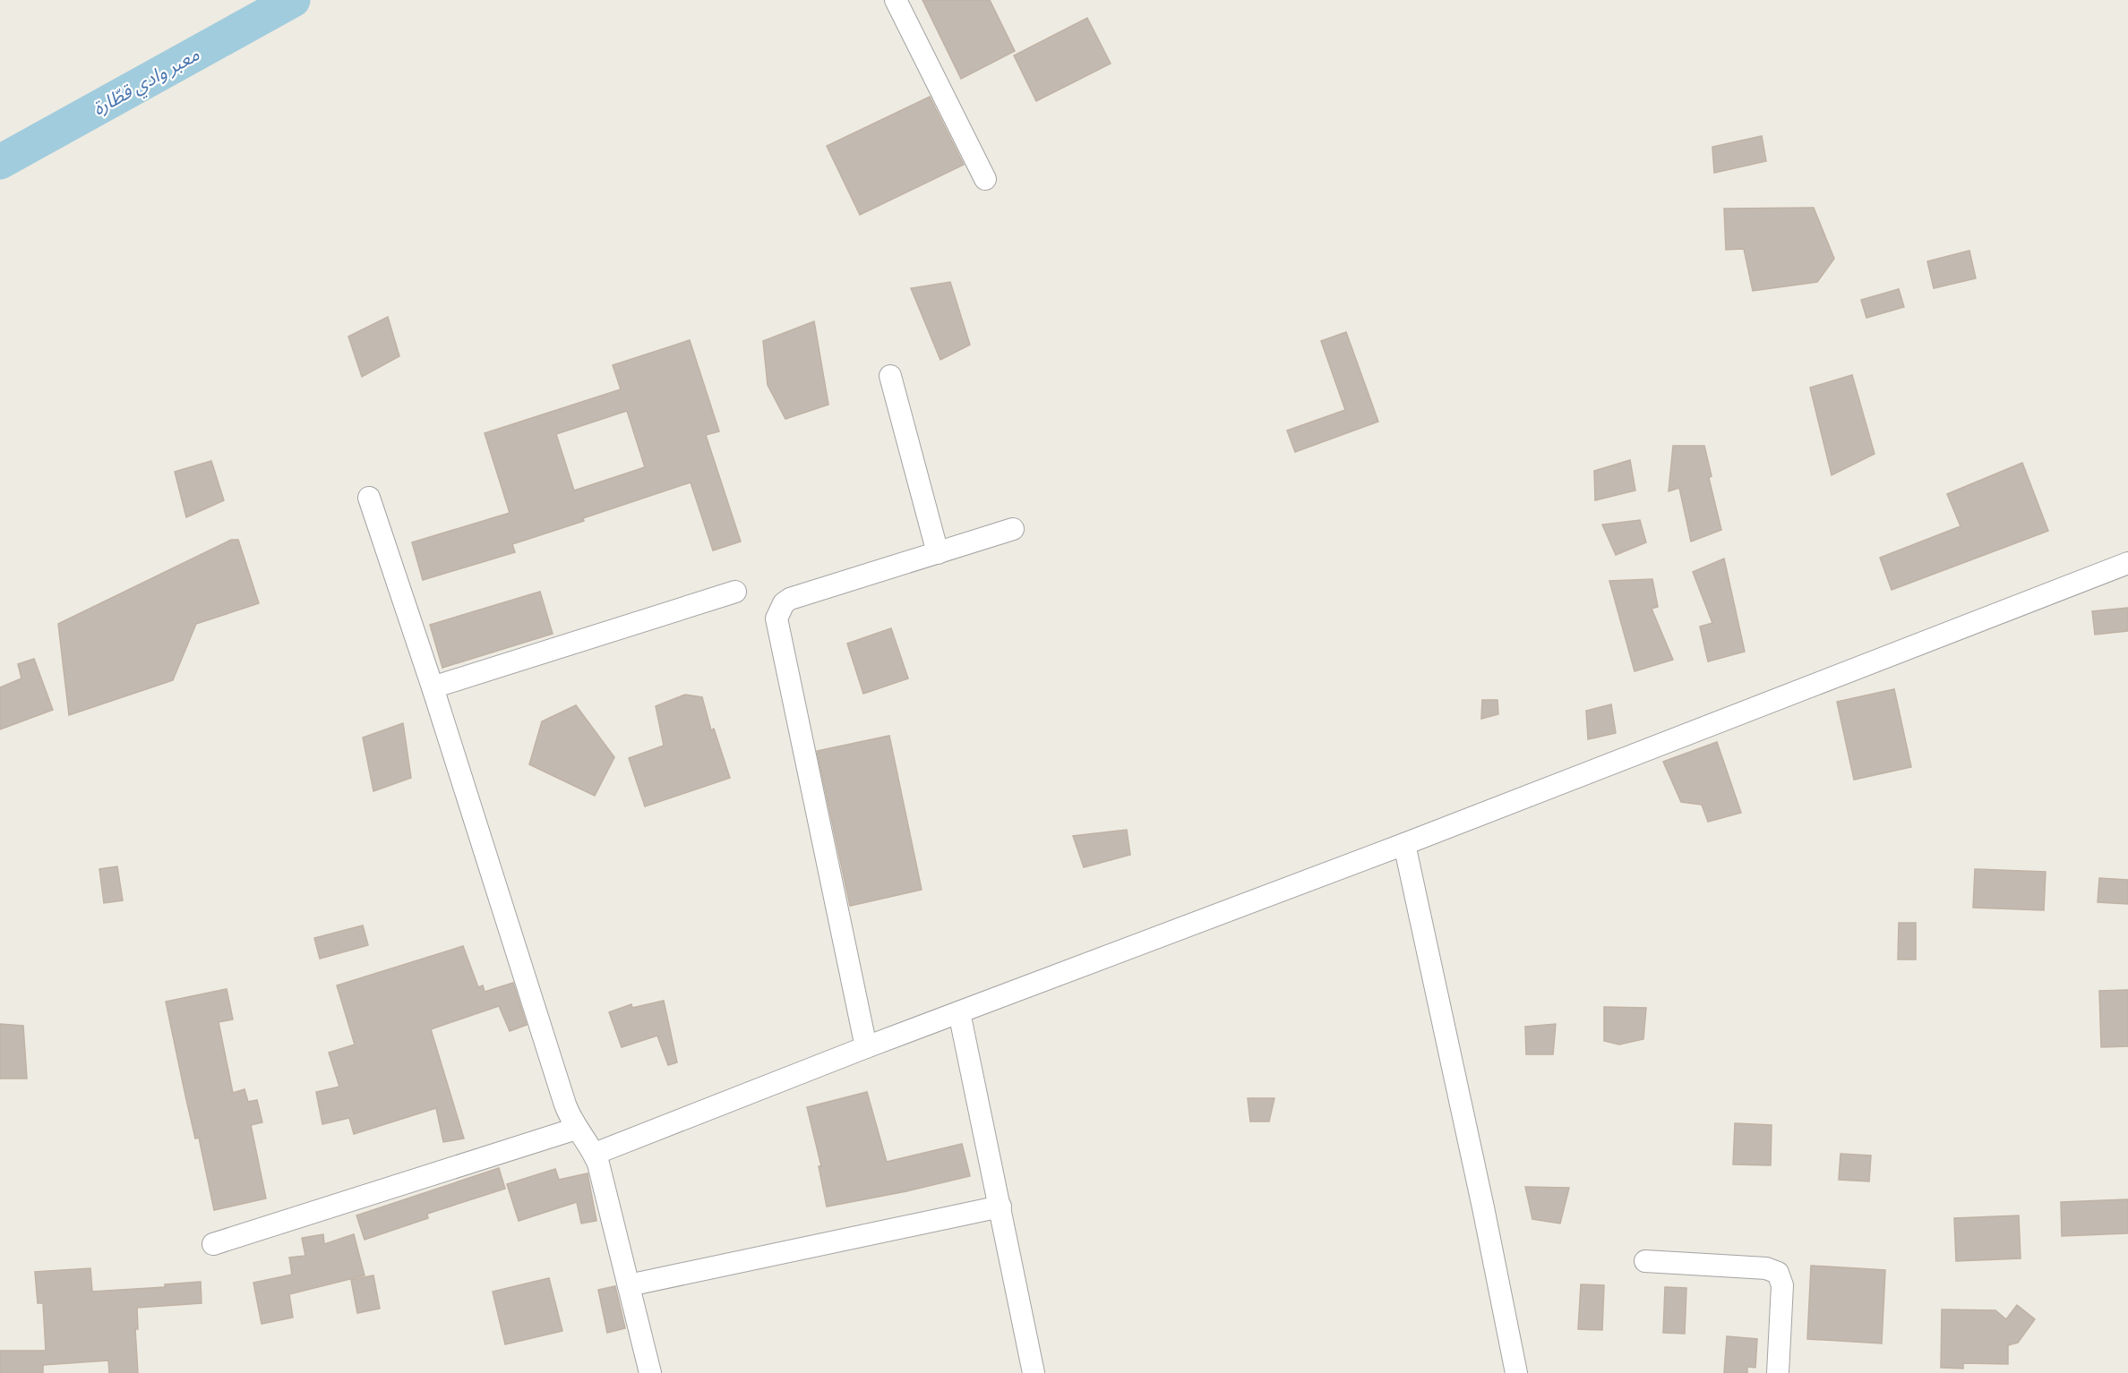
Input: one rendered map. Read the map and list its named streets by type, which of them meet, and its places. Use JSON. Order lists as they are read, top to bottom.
{
  "water": ["معبر وادي قطّارة"]
}
